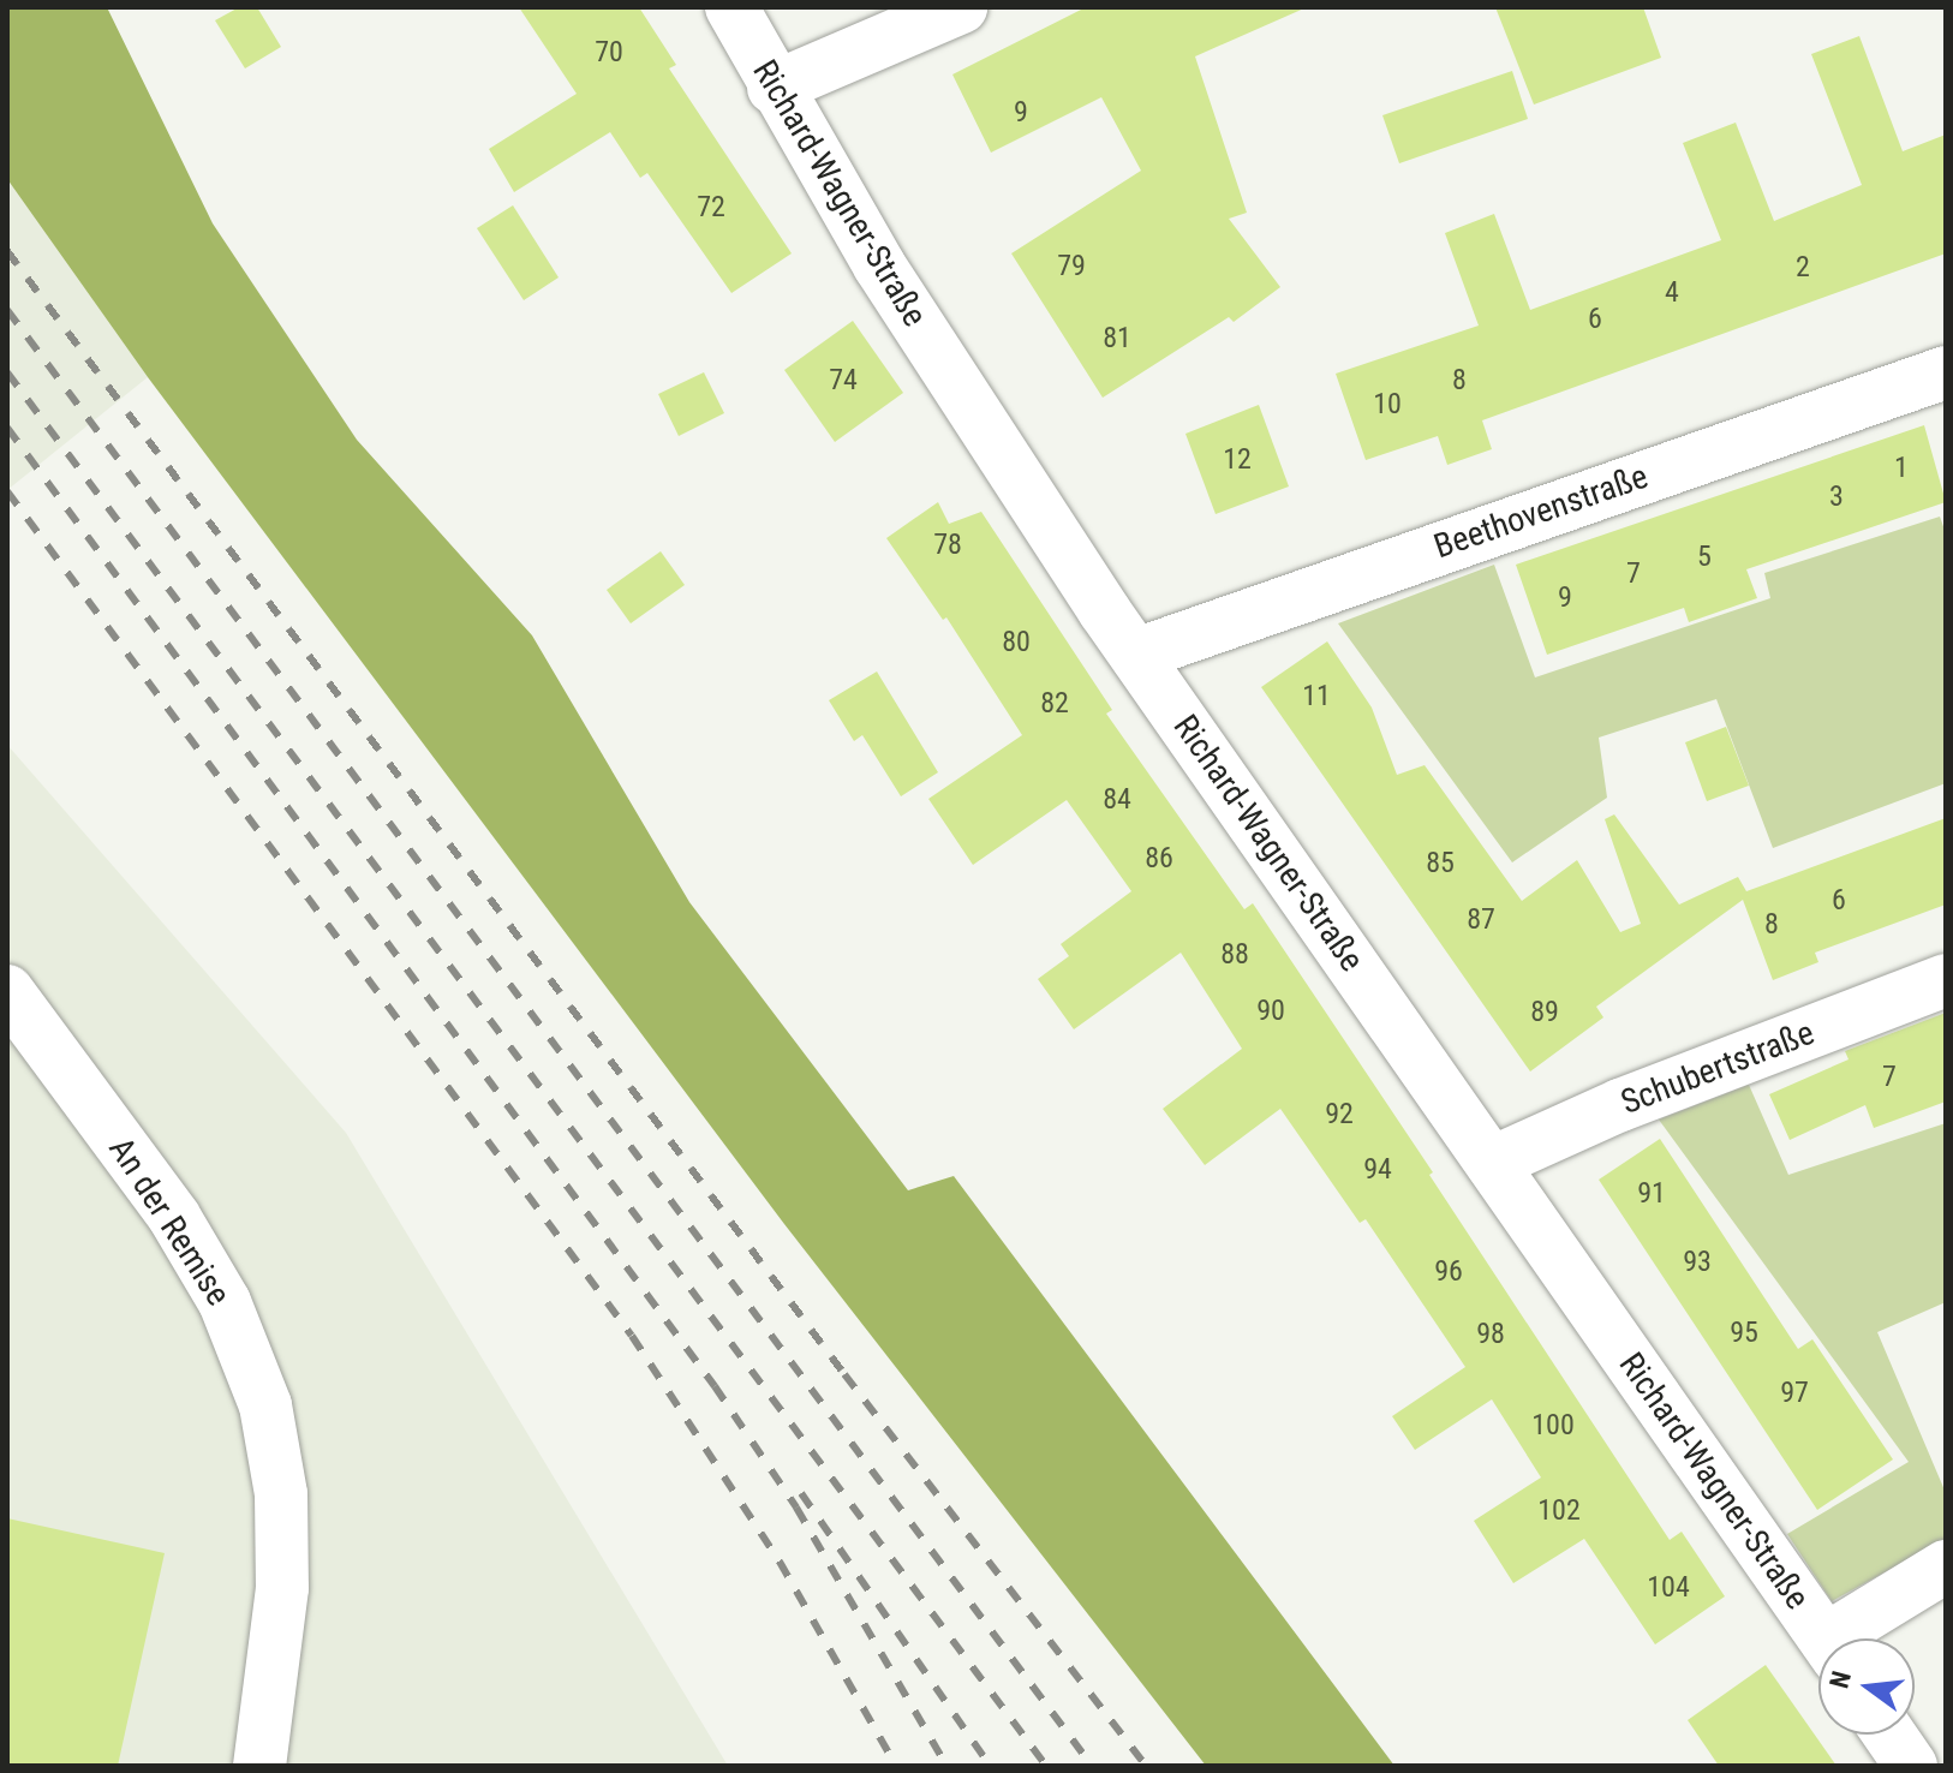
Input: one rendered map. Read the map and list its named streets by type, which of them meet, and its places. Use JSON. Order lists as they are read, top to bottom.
{
  "streets": {
    "street": [
      "Richard-Wagner-Straße",
      "Beethovenstraße",
      "Schubertstraße",
      "An der Remise"
    ]
  },
  "crossings": [
    ["Richard-Wagner-Straße", "Beethovenstraße"],
    ["Richard-Wagner-Straße", "Schubertstraße"]
  ],
  "house_numbers": [
    "70",
    "9",
    "72",
    "79",
    "2",
    "4",
    "6",
    "81",
    "74",
    "8",
    "10",
    "12",
    "1",
    "3",
    "78",
    "5",
    "7",
    "9",
    "80",
    "11",
    "82",
    "84",
    "86",
    "85",
    "6",
    "87",
    "8",
    "88",
    "90",
    "89",
    "7",
    "92",
    "94",
    "91",
    "93",
    "96",
    "95",
    "98",
    "97",
    "100",
    "102",
    "104"
  ],
  "north": "left"
}
